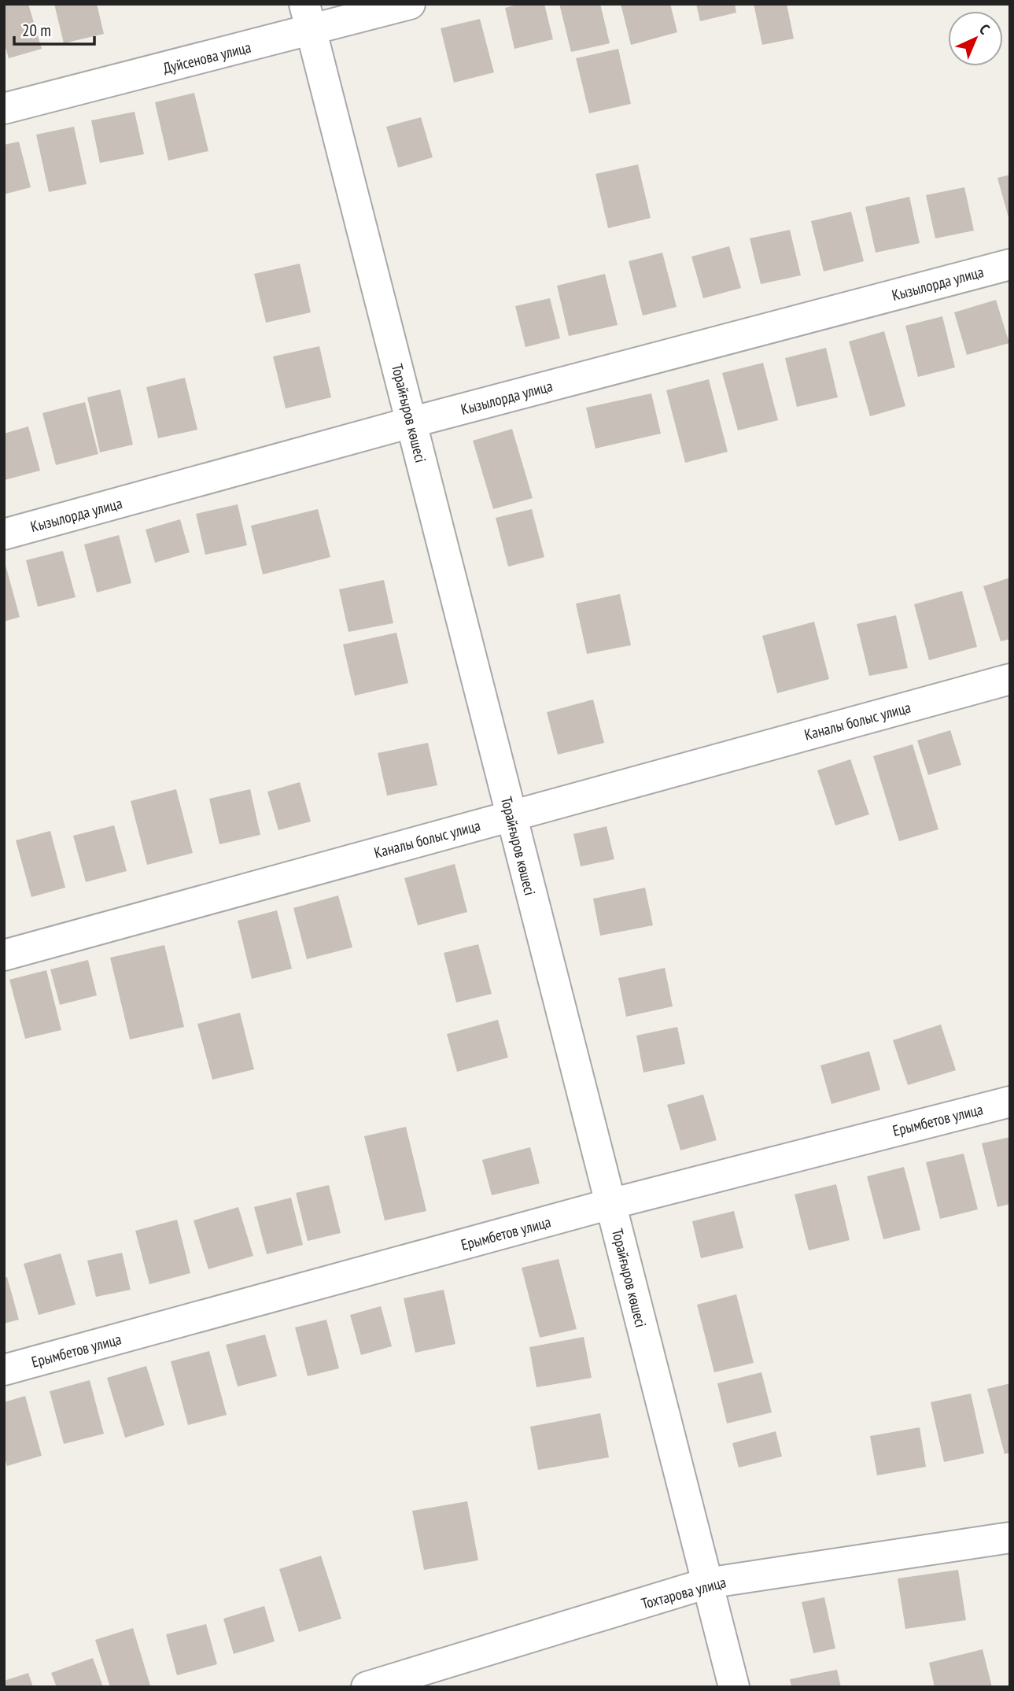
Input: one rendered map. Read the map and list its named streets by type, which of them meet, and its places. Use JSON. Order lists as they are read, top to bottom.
{
  "streets": {
    "street": [
      "Дуйсенова улица",
      "Кызылорда улица",
      "Торайғыров көшесі",
      "Каналы болыс улица",
      "Ерымбетов улица",
      "Тохтарова улица"
    ]
  },
  "crossings": [
    ["Дуйсенова улица", "Торайғыров көшесі"],
    ["Кызылорда улица", "Торайғыров көшесі"],
    ["Торайғыров көшесі", "Каналы болыс улица"],
    ["Торайғыров көшесі", "Ерымбетов улица"],
    ["Торайғыров көшесі", "Тохтарова улица"]
  ],
  "scale_bar": "20 m",
  "north": "top right"
}
